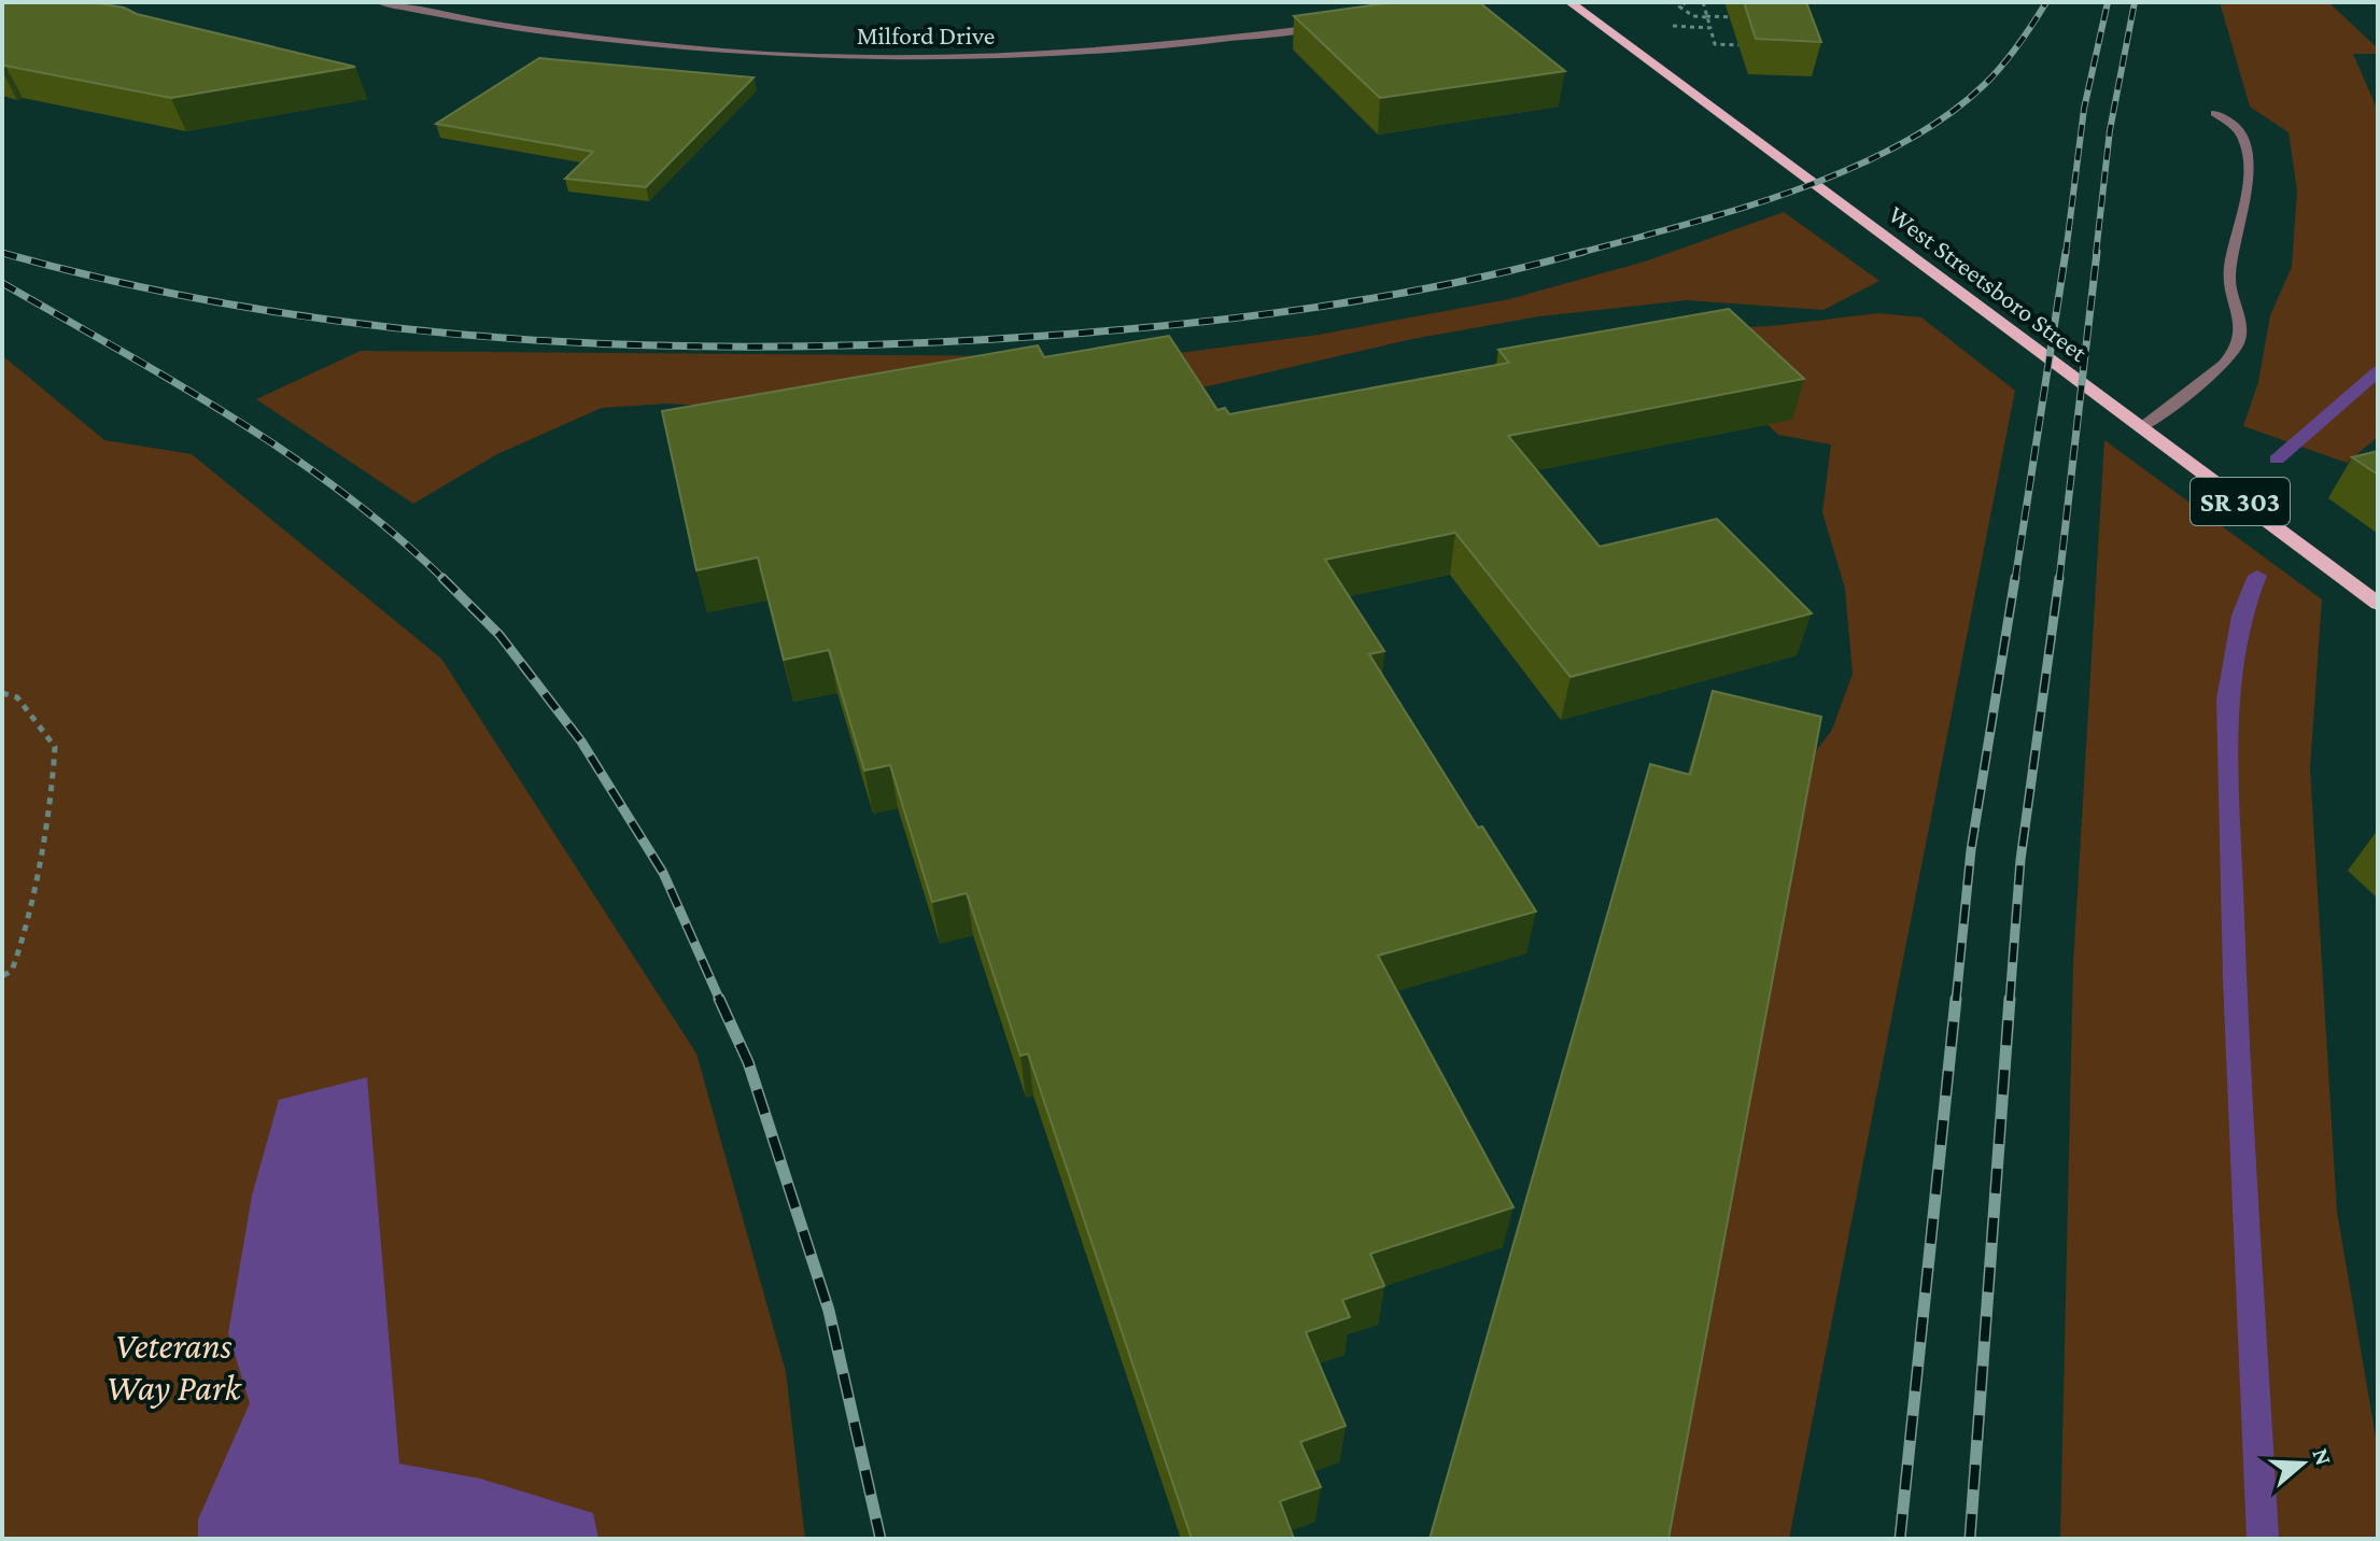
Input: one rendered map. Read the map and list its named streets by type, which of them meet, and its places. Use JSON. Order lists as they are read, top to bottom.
{
  "streets": {
    "main road": ["West Streetsboro Street", "SR 303"],
    "street": ["Milford Drive"]
  },
  "parks": ["Veterans Way Park"],
  "north": "right"
}
